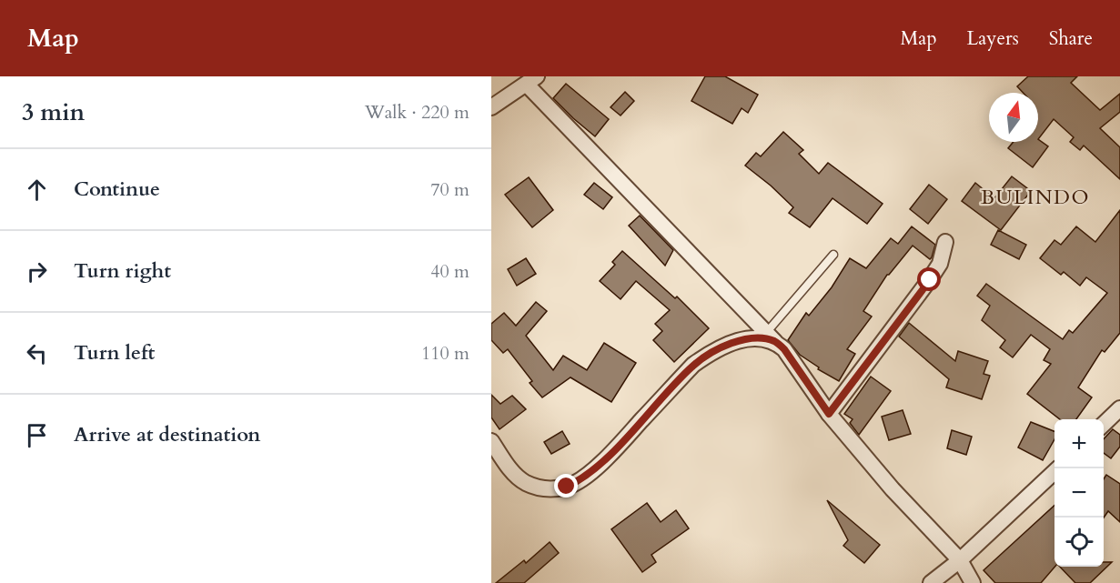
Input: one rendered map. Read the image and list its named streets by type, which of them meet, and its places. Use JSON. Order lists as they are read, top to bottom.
{
  "districts": ["BULINDO"],
  "north": "top",
  "page": {
    "header": "Map",
    "nav": ["Map", "Layers", "Share"],
    "heading": ["3 min", "Walk · 220 m"],
    "list": [
      ["Continue", "70 m"],
      ["Turn right", "40 m"],
      ["Turn left", "110 m"],
      "Arrive at destination"
    ],
    "map_buttons": ["+", "−"]
  }
}
